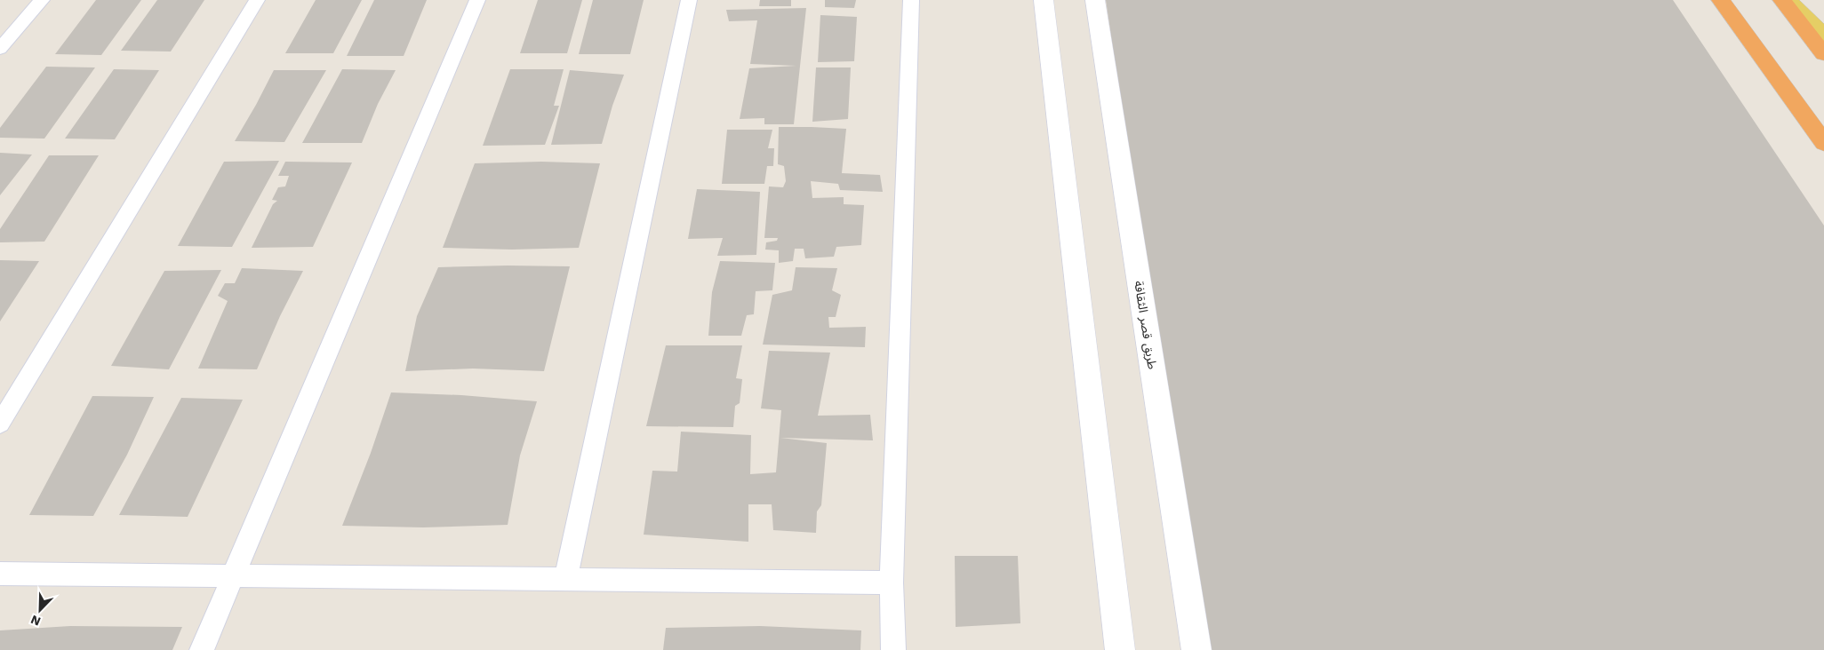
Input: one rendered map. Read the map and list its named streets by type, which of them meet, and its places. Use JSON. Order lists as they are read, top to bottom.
{
  "streets": {
    "street": ["طريق قصر الثقافة"]
  },
  "north": "bottom left"
}
